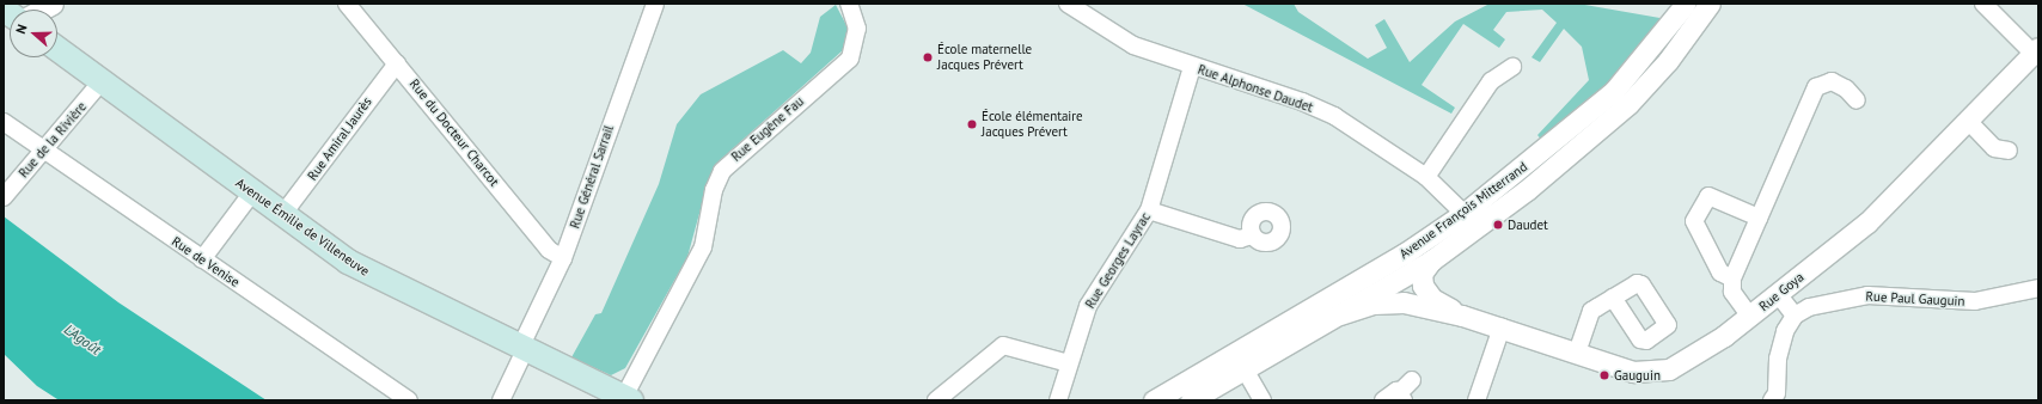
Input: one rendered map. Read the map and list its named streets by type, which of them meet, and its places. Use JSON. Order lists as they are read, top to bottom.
{
  "streets": {
    "main road": ["Avenue Émilie de Villeneuve"],
    "street": [
      "Rue Alphonse Daudet",
      "Rue Eugène Fau",
      "Rue du Docteur Charcot",
      "Rue Amiral Jaurès",
      "Rue de la Rivière",
      "Rue Général Sarrail",
      "Avenue François Mitterrand",
      "Rue Georges Layrac",
      "Rue de Venise",
      "Rue Goya",
      "Rue Paul Gauguin"
    ]
  },
  "crossings": [
    ["Rue Alphonse Daudet", "Avenue François Mitterrand"],
    ["Rue Alphonse Daudet", "Rue Georges Layrac"],
    ["Rue Eugène Fau", "Avenue Émilie de Villeneuve"],
    ["Rue du Docteur Charcot", "Rue Amiral Jaurès"],
    ["Rue du Docteur Charcot", "Rue Général Sarrail"],
    ["Rue Amiral Jaurès", "Avenue Émilie de Villeneuve"],
    ["Rue de la Rivière", "Avenue Émilie de Villeneuve"],
    ["Rue de la Rivière", "Rue de Venise"],
    ["Rue Général Sarrail", "Avenue Émilie de Villeneuve"],
    ["Avenue François Mitterrand", "Rue Goya"]
  ],
  "water": ["L'Agoût"],
  "places": [
    "École maternelle Jacques Prévert",
    "École élémentaire Jacques Prévert",
    "Daudet",
    "Gauguin"
  ],
  "north": "left"
}
